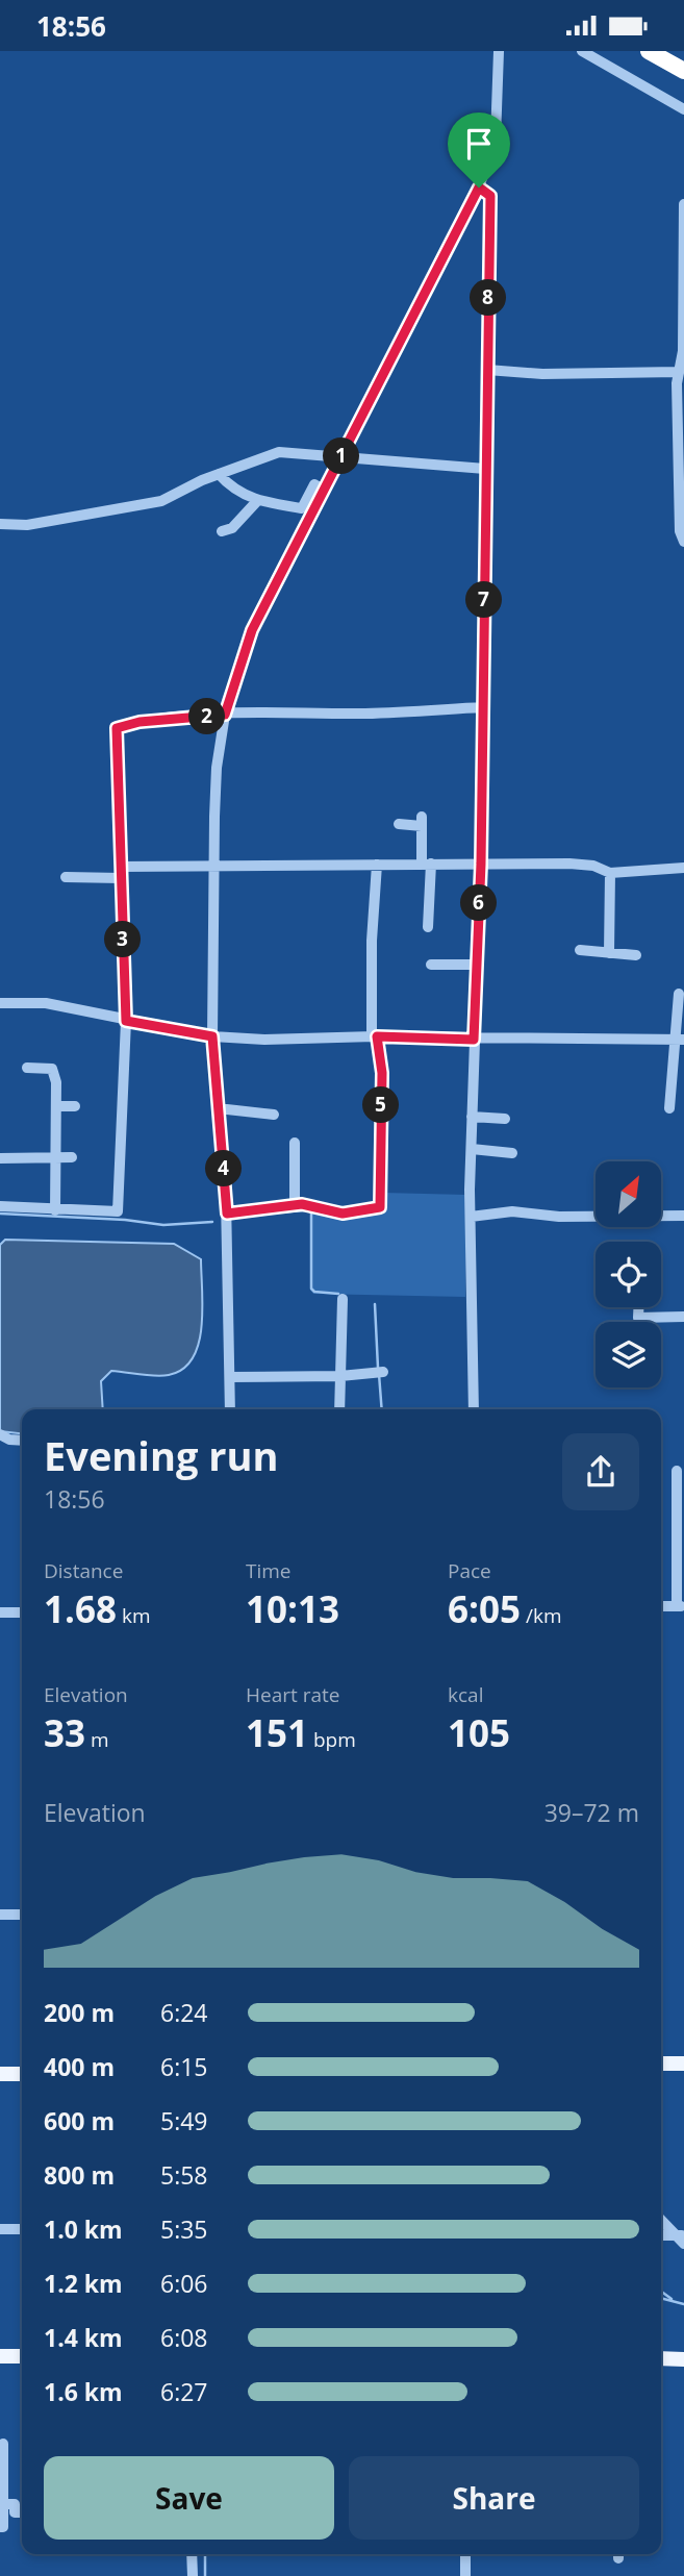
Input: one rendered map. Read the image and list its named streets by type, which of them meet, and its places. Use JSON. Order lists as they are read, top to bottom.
{
  "north": "top right",
  "page": {
    "status": "18:56",
    "pins": [
      "8",
      "1",
      "7",
      "2",
      "6",
      "3",
      "5",
      "4"
    ],
    "heading": ["Evening run", "18:56"],
    "stats": [
      ["Distance", "1.68 km"],
      ["Time", "10:13"],
      ["Pace", "6:05 /km"],
      ["Elevation", "33 m"],
      ["Heart rate", "151 bpm"],
      ["kcal", "105"]
    ],
    "chart": ["Elevation", "39–72 m"],
    "list": [
      {
        "name": "200 m",
        "note": "6:24"
      },
      {
        "name": "400 m",
        "note": "6:15"
      },
      {
        "name": "600 m",
        "note": "5:49"
      },
      {
        "name": "800 m",
        "note": "5:58"
      },
      {
        "name": "1.0 km",
        "note": "5:35"
      },
      {
        "name": "1.2 km",
        "note": "6:06"
      },
      {
        "name": "1.4 km",
        "note": "6:08"
      },
      {
        "name": "1.6 km",
        "note": "6:27"
      }
    ],
    "buttons": ["Save", "Share"]
  }
}
